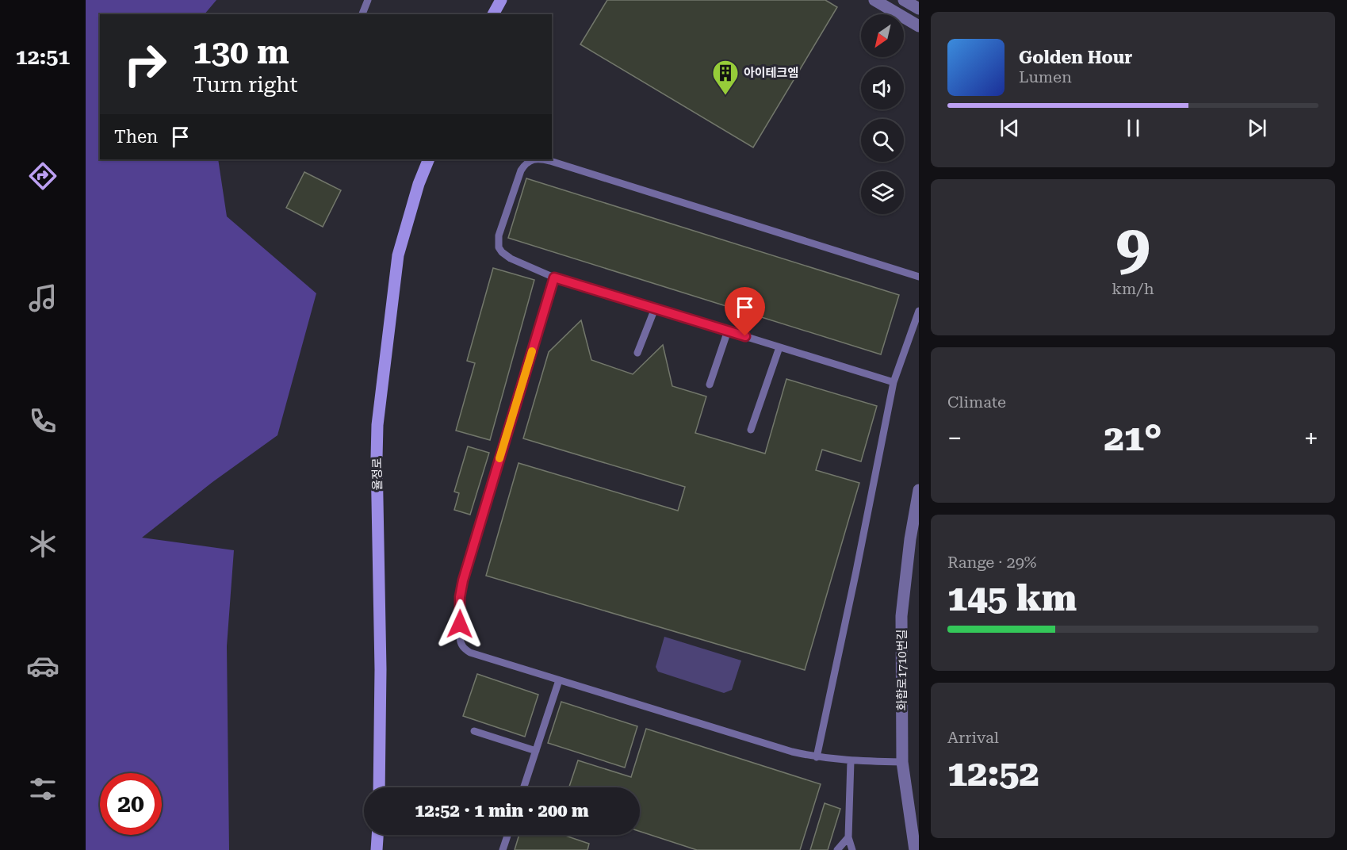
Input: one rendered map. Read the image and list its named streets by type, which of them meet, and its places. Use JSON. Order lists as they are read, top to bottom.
{
  "streets": {
    "main road": ["율정로"],
    "street": ["화합로1710번길"]
  },
  "places": {
    "building": ["아이테크엠"]
  },
  "north": "bottom left",
  "page": {
    "tabs": "12:51",
    "turn": ["130 m", "Turn right"],
    "song": ["Golden Hour", "Lumen"],
    "then": "Then",
    "tile": [
      ["9", "km/h"],
      "Climate",
      ["Range · 29%", "145 km"],
      ["Arrival", "12:52"]
    ],
    "heat": ["−", "21°", "+"],
    "limit": "20",
    "trip": "12:52 · 1 min · 200 m"
  }
}
